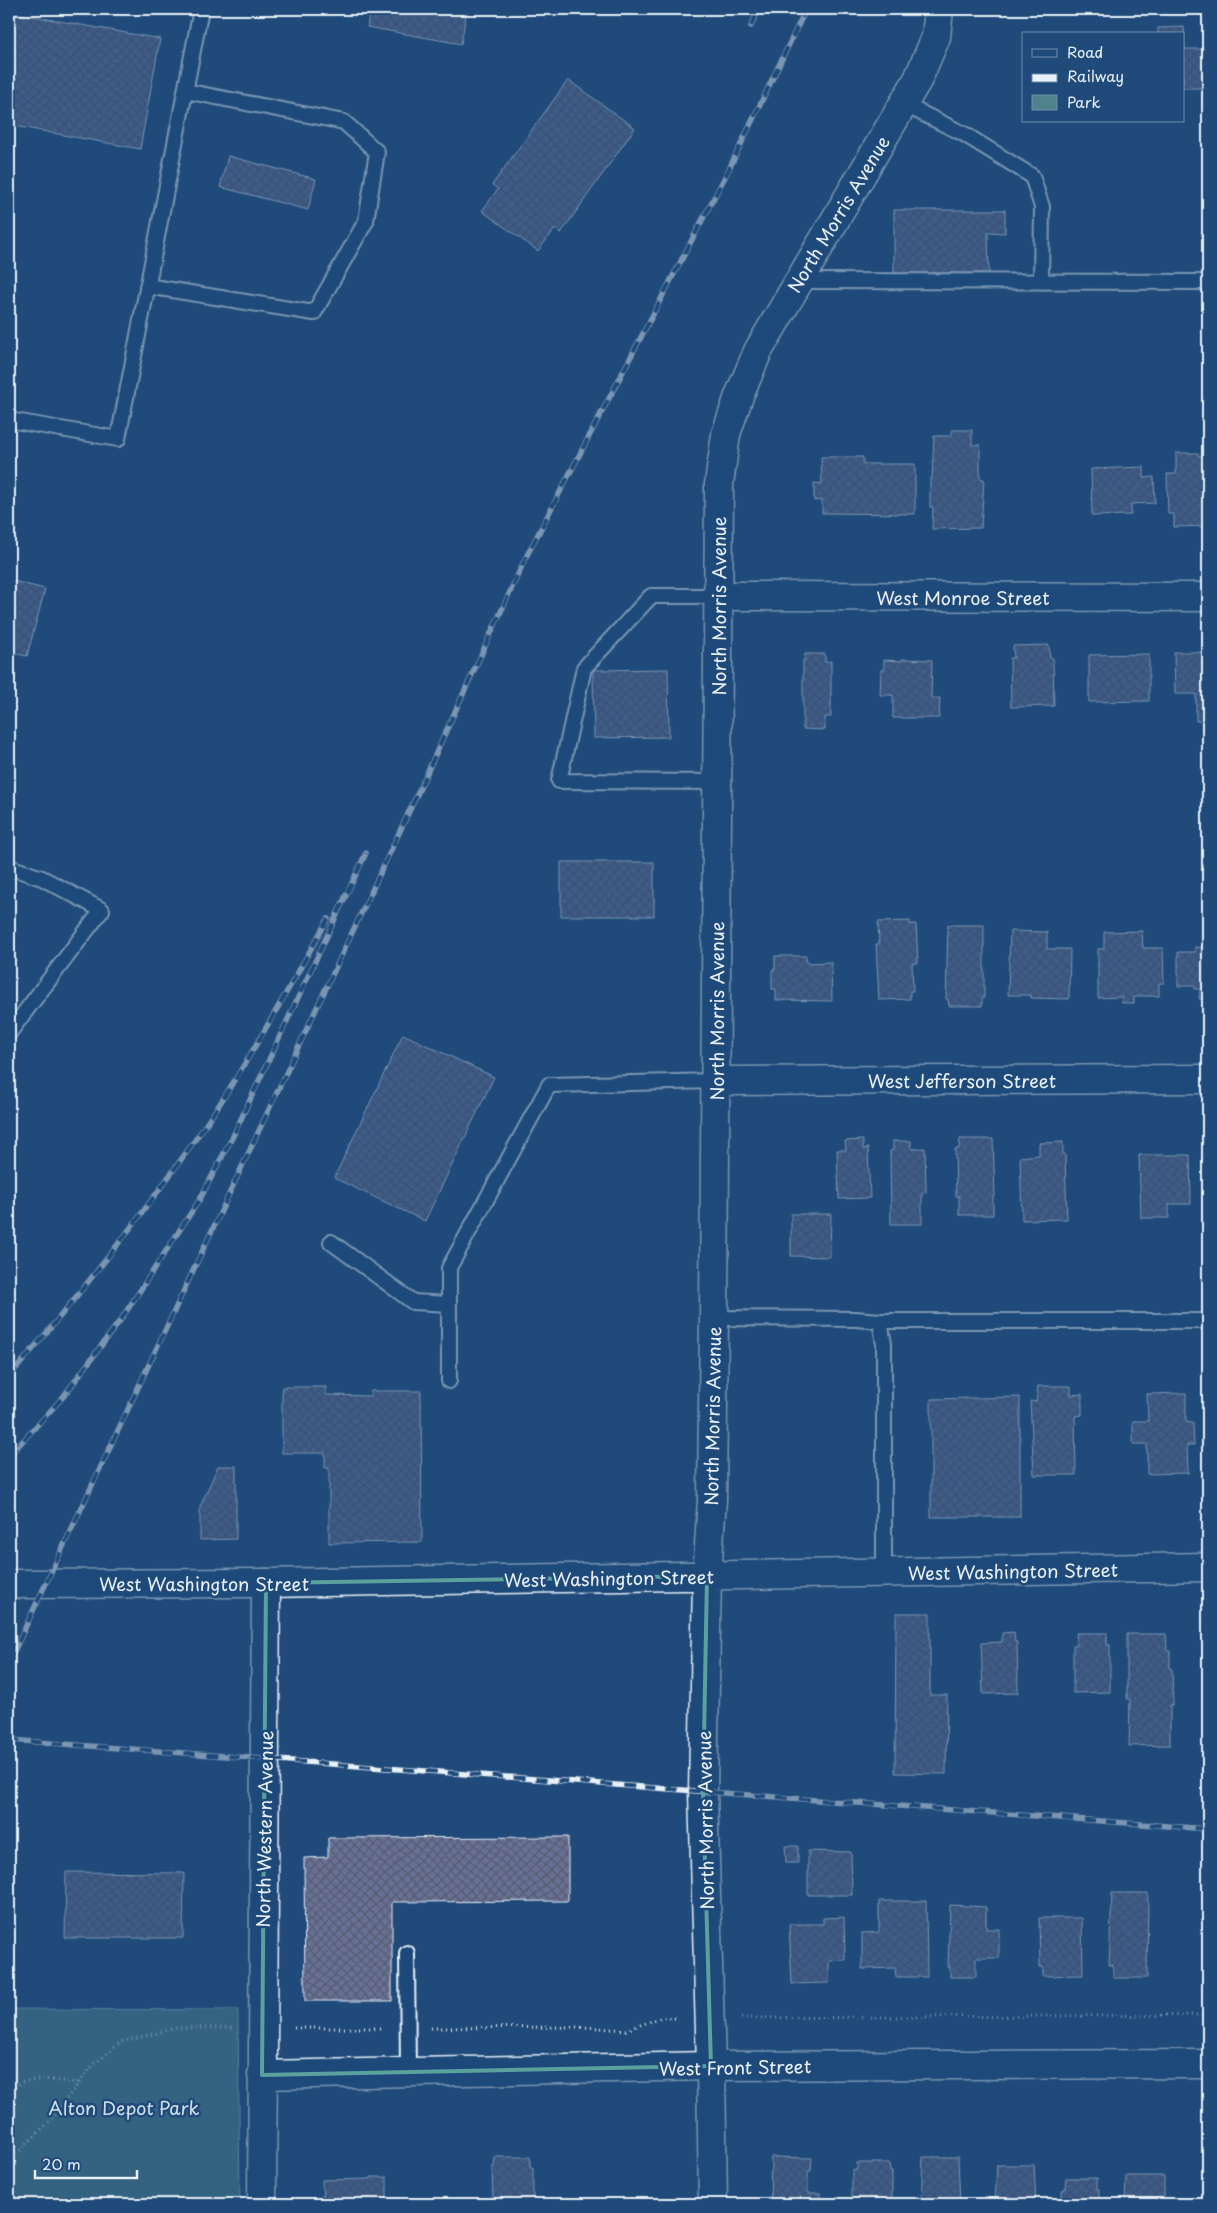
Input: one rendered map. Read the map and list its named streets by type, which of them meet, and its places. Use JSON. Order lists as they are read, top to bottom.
{
  "streets": {
    "street": [
      "North Morris Avenue",
      "West Monroe Street",
      "West Jefferson Street",
      "West Washington Street",
      "North Western Avenue",
      "West Front Street"
    ]
  },
  "crossings": [
    ["North Morris Avenue", "West Monroe Street"],
    ["North Morris Avenue", "West Jefferson Street"],
    ["North Morris Avenue", "West Washington Street"],
    ["North Morris Avenue", "West Front Street"],
    ["West Washington Street", "North Western Avenue"],
    ["North Western Avenue", "West Front Street"]
  ],
  "parks": ["Alton Depot Park"],
  "legend": ["Road", "Railway", "Park"],
  "scale_bar": "20 m"
}
